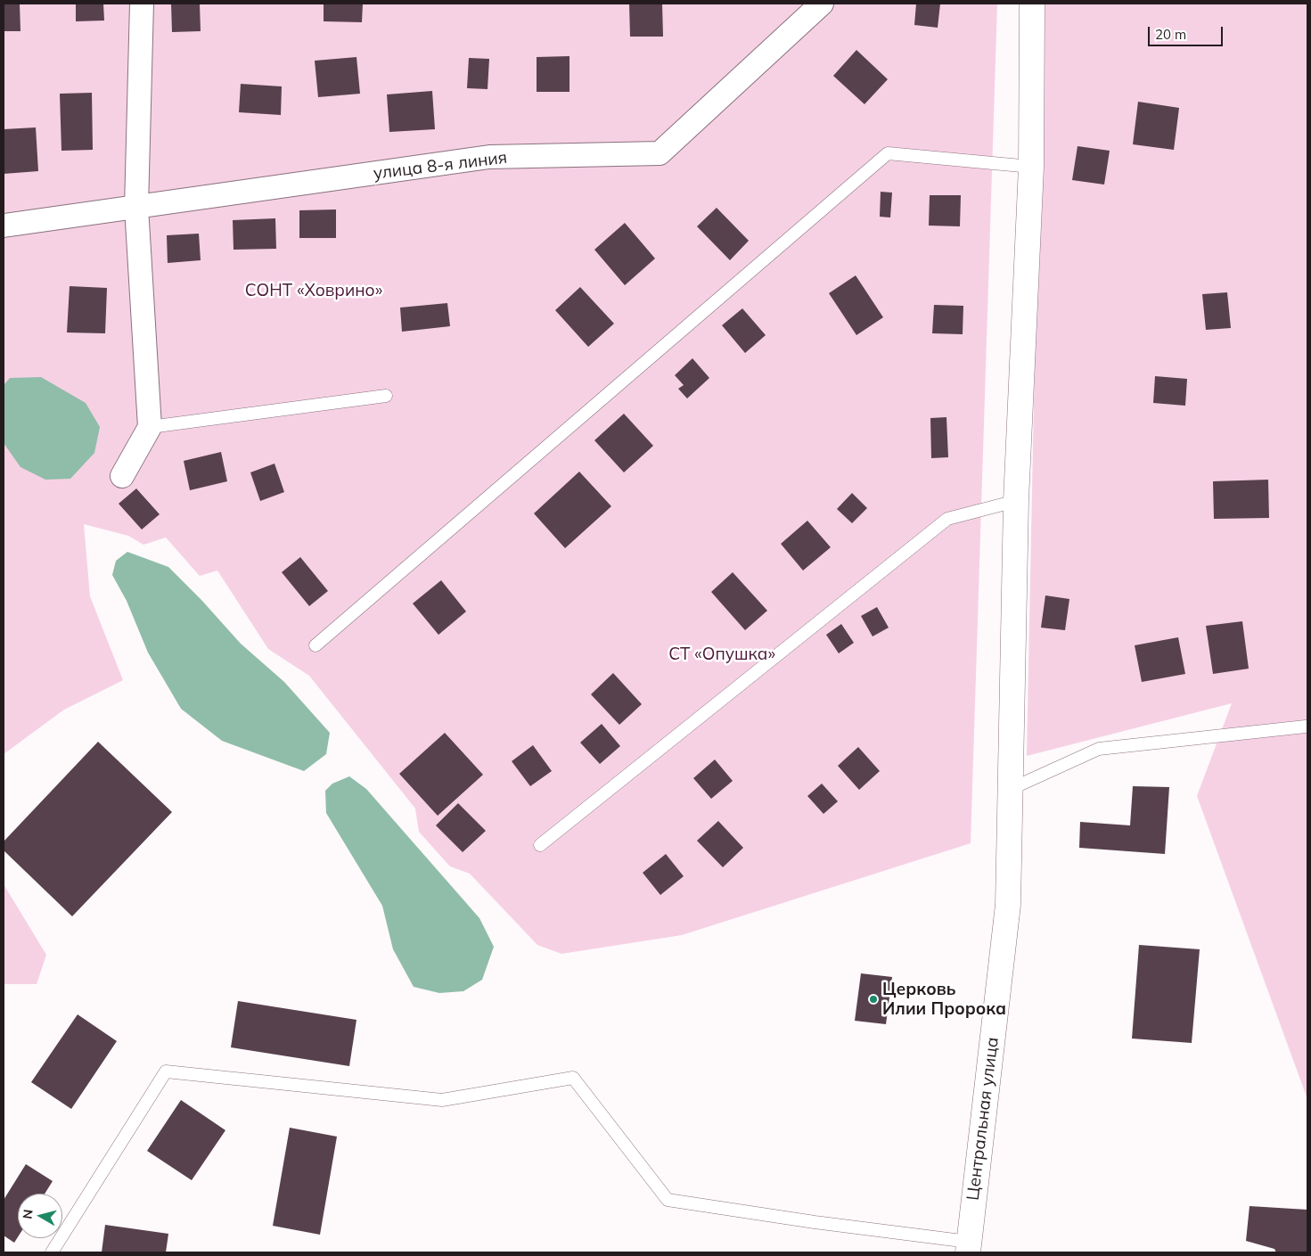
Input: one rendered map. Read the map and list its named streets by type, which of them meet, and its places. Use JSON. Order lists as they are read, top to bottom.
{
  "streets": {
    "street": ["улица 8-я линия", "Центральная улица"]
  },
  "parks": ["СОНТ «Ховрино»", "СТ «Опушка»"],
  "places": ["Церковь Илии Пророка"],
  "scale_bar": "20 m",
  "north": "left"
}
